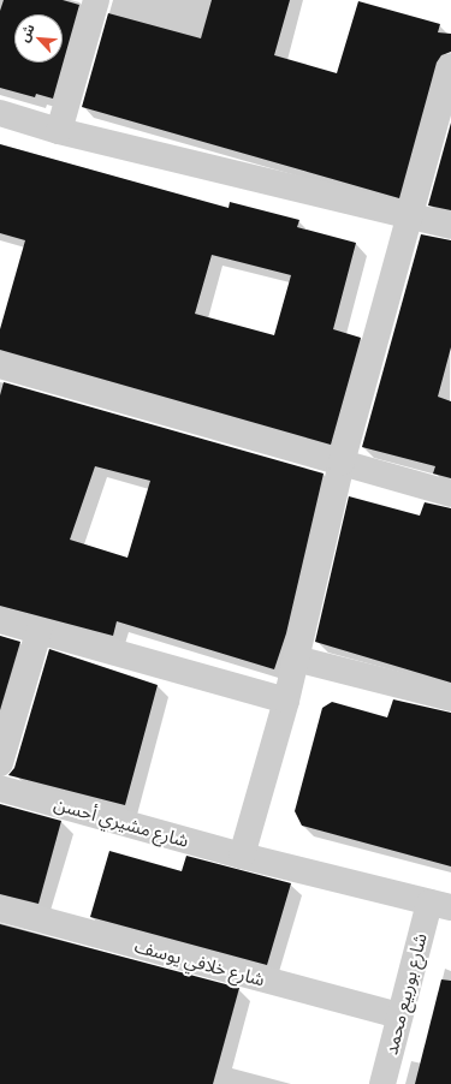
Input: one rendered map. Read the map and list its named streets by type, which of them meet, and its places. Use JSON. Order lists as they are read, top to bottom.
{
  "streets": {
    "street": ["شارع مشيري أحسن", "شارع خلافي يوسف", "شارع بوربيع محمد"]
  },
  "crossings": [
    ["شارع مشيري أحسن", "شارع بوربيع محمد"],
    ["شارع خلافي يوسف", "شارع بوربيع محمد"]
  ],
  "north": "top left"
}
